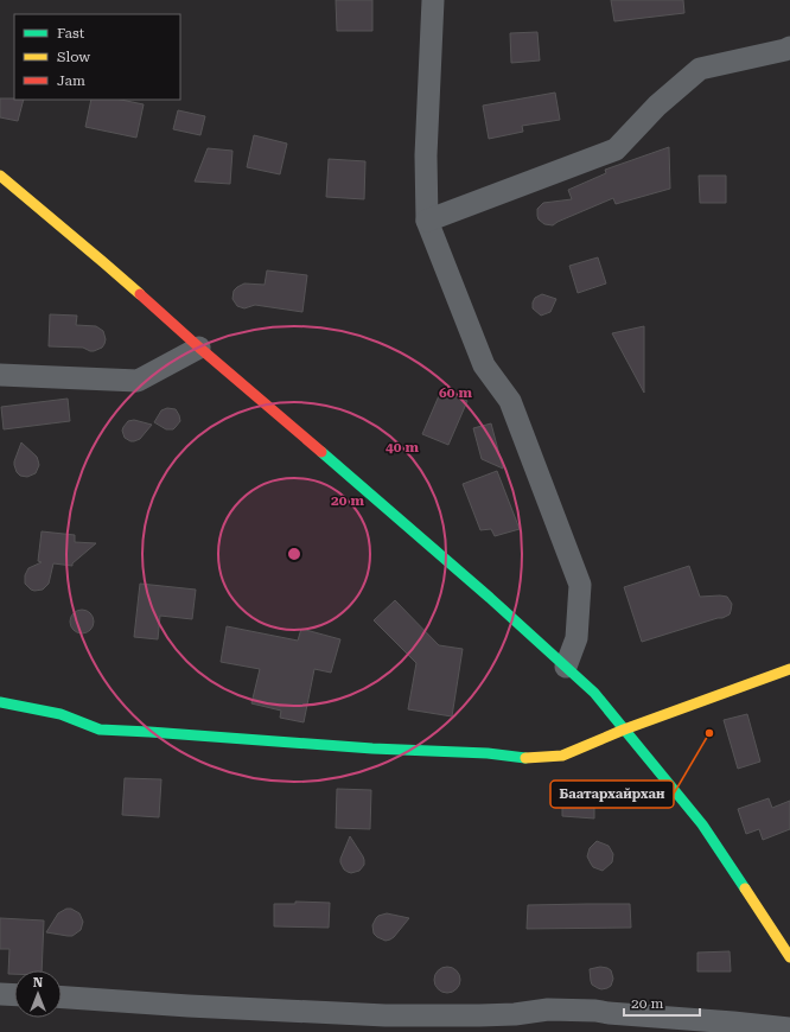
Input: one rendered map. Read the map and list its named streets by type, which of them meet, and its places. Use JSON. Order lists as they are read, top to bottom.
{
  "places": ["Баатархайрхан"],
  "legend": ["Fast", "Slow", "Jam"],
  "scale_bar": "20 m",
  "north": "top",
  "rings": ["60 m", "40 m", "20 m"]
}
